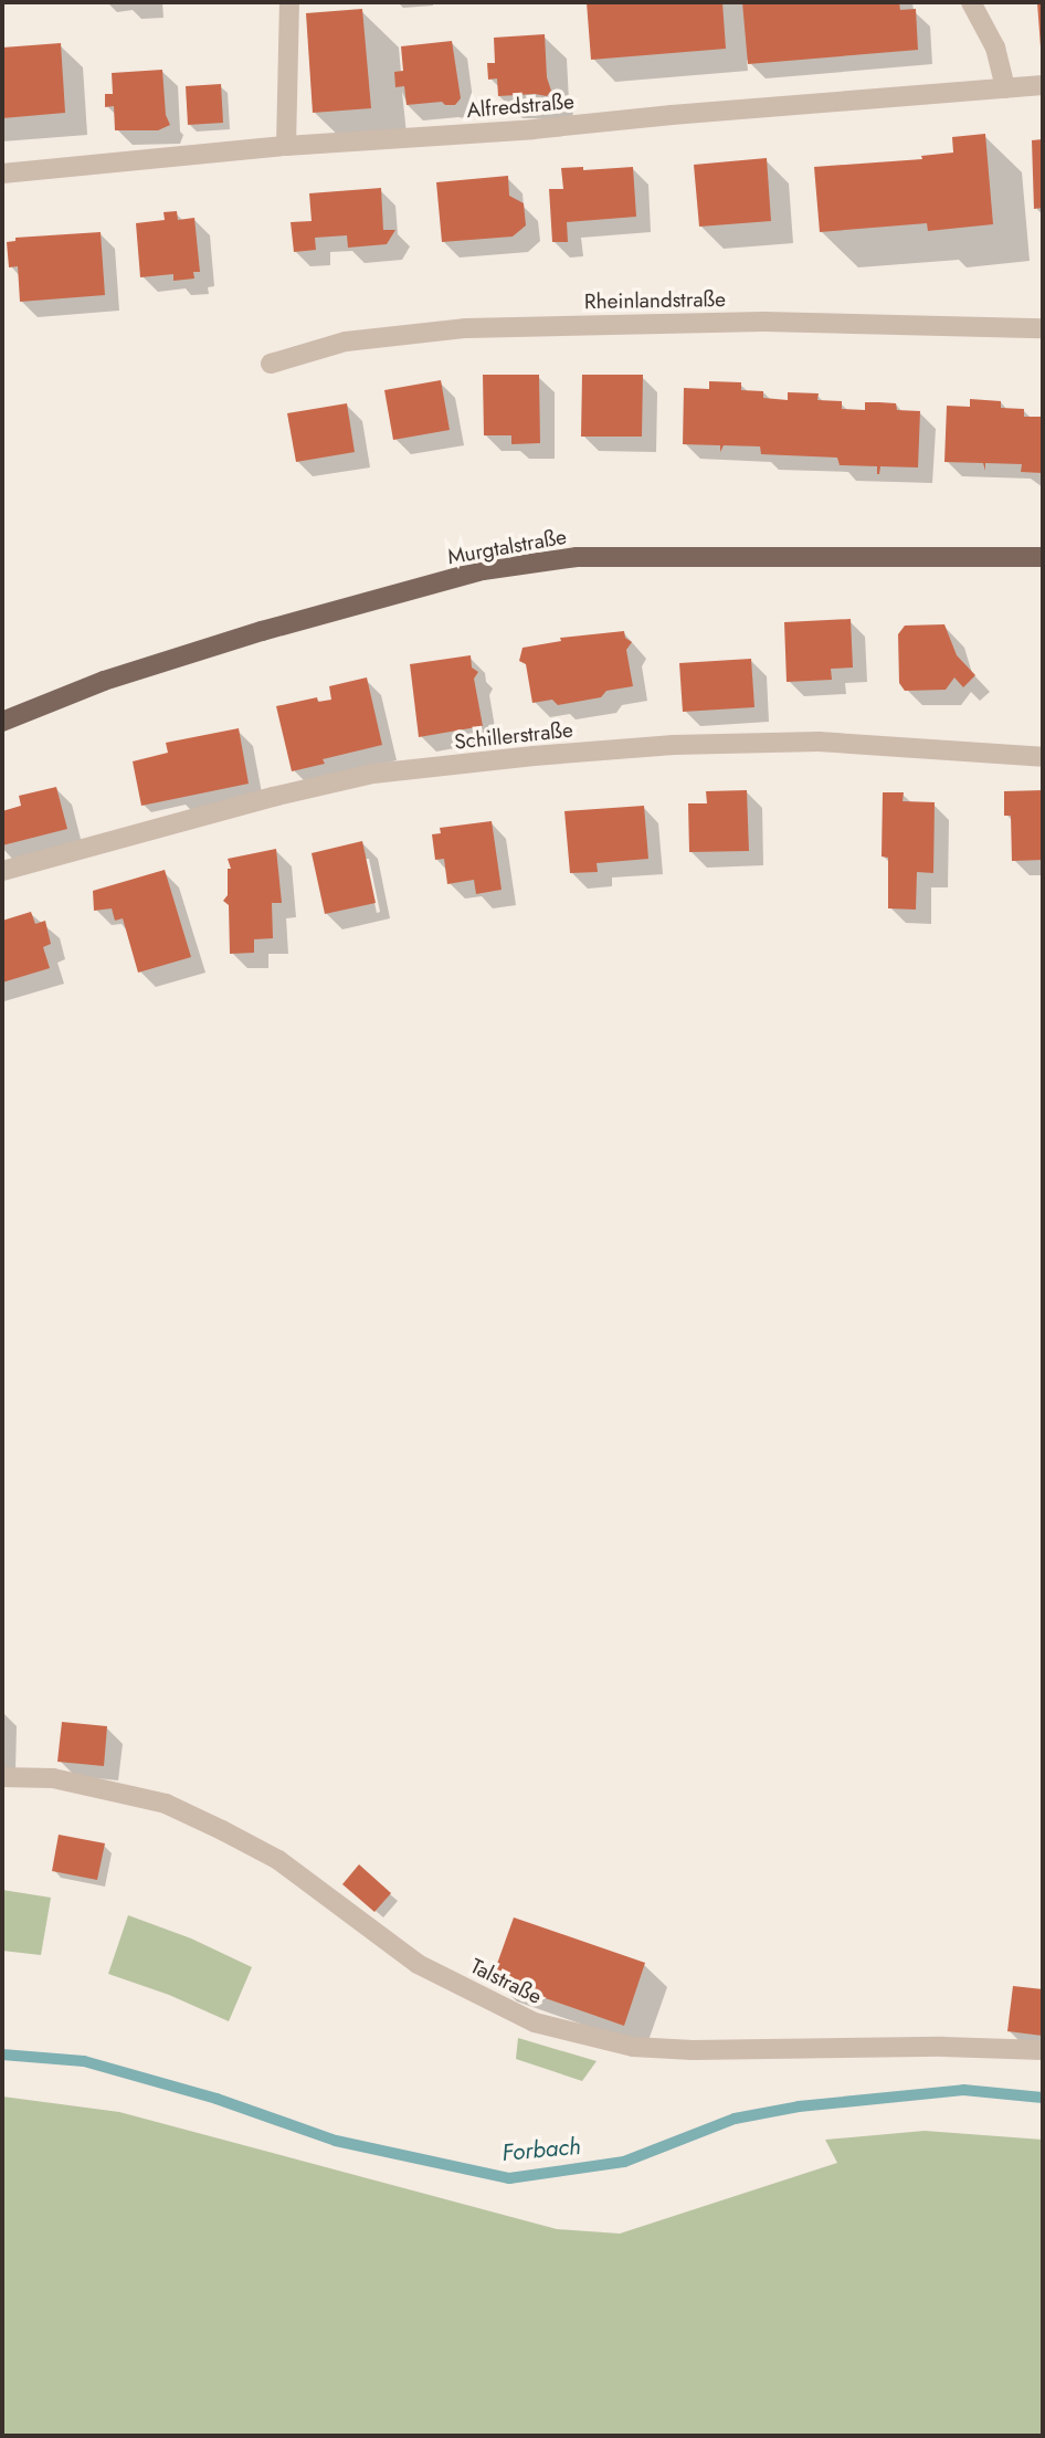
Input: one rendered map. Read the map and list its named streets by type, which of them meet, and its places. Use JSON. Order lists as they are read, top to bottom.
{
  "streets": {
    "main road": ["Murgtalstraße"],
    "street": [
      "Alfredstraße",
      "Rheinlandstraße",
      "Schillerstraße",
      "Talstraße"
    ]
  },
  "water": ["Forbach"]
}
